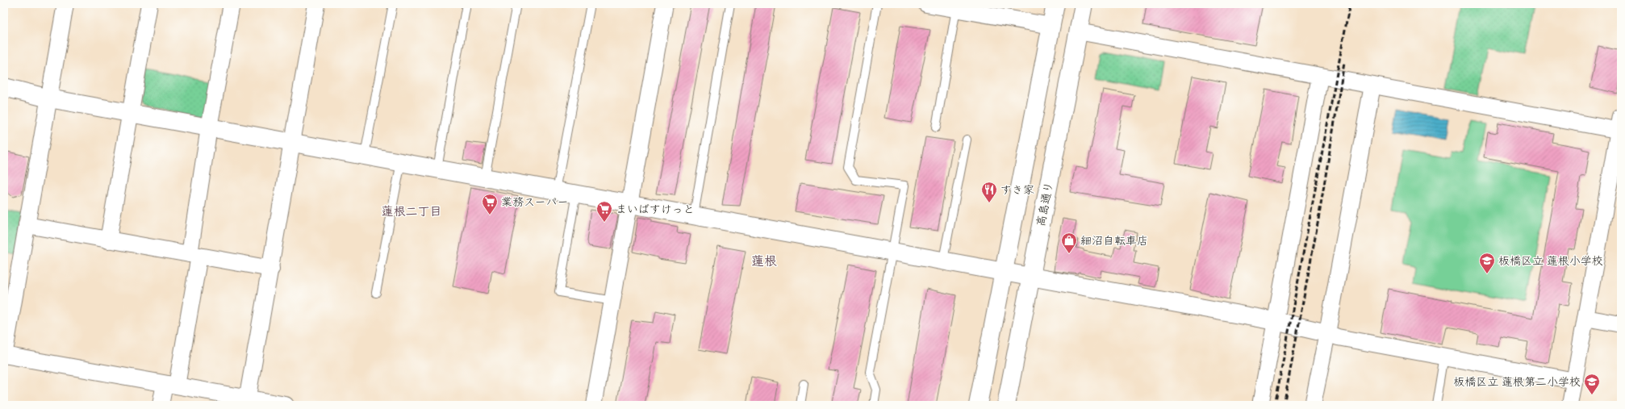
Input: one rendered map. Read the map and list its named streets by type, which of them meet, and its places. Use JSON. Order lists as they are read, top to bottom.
{
  "streets": {
    "street": ["高島通り"]
  },
  "districts": ["蓮根二丁目", "蓮根"],
  "places": {
    "restaurant": ["すき家"],
    "supermarket": ["業務スーパー", "まいばすけっと"],
    "shop": ["細沼自転車店"],
    "school or university": ["板橋区立 蓮根小学校", "板橋区立 蓮根第二小学校"]
  }
}
